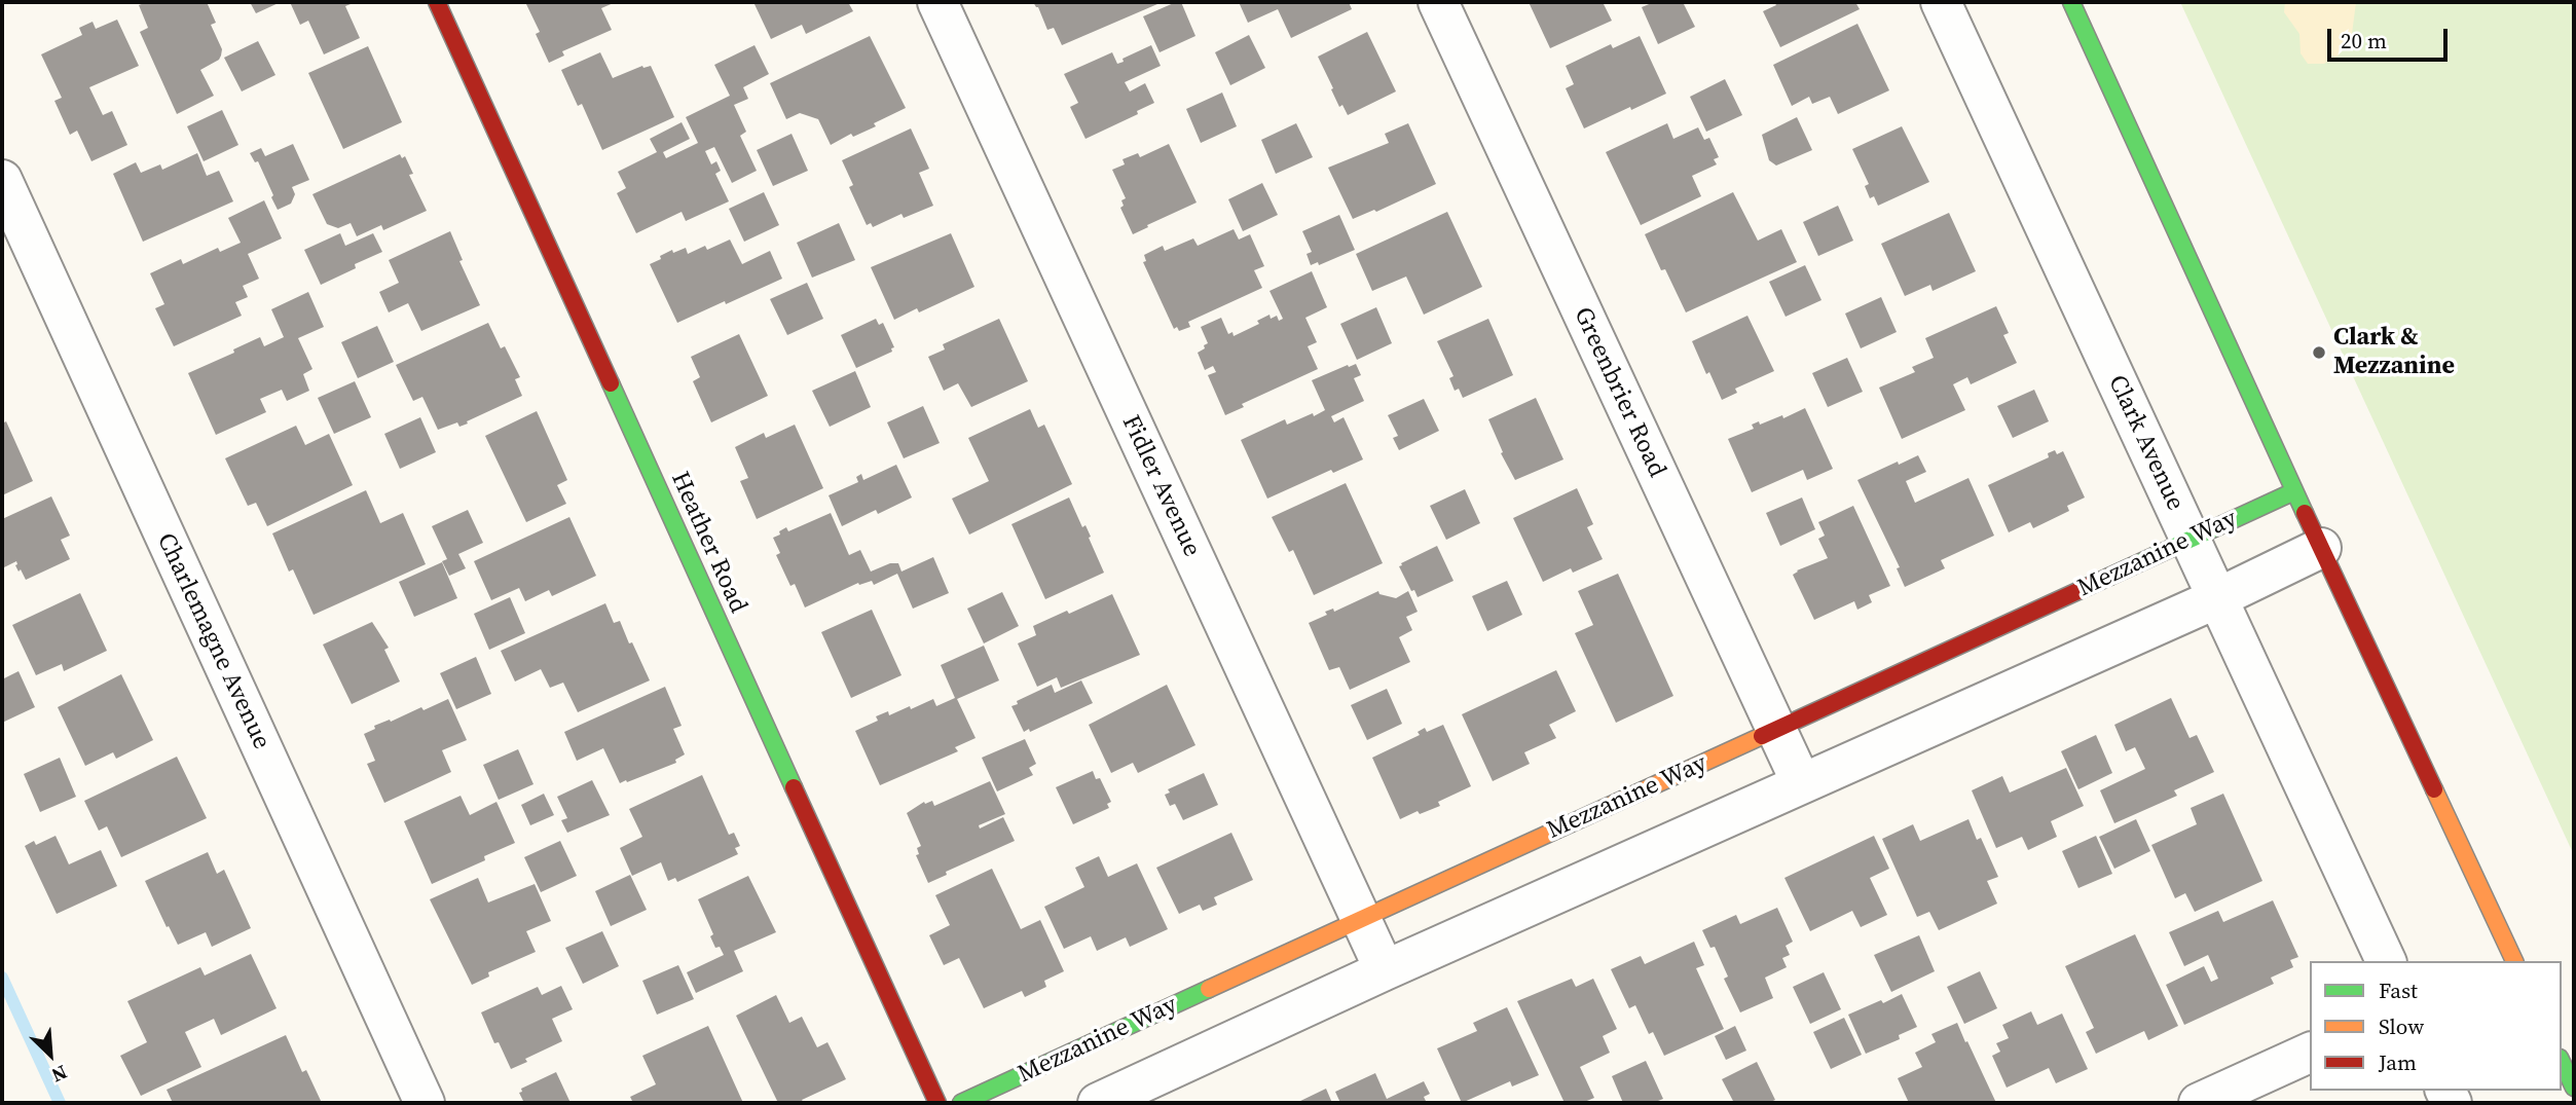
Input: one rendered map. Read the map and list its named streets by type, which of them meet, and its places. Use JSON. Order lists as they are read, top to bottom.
{
  "streets": {
    "street": [
      "Greenbrier Road",
      "Clark Avenue",
      "Fidler Avenue",
      "Heather Road",
      "Mezzanine Way",
      "Charlemagne Avenue"
    ]
  },
  "crossings": [
    ["Greenbrier Road", "Mezzanine Way"],
    ["Clark Avenue", "Mezzanine Way"],
    ["Fidler Avenue", "Mezzanine Way"]
  ],
  "places": ["Clark & Mezzanine"],
  "legend": ["Fast", "Slow", "Jam"],
  "scale_bar": "20 m",
  "north": "bottom right"
}
